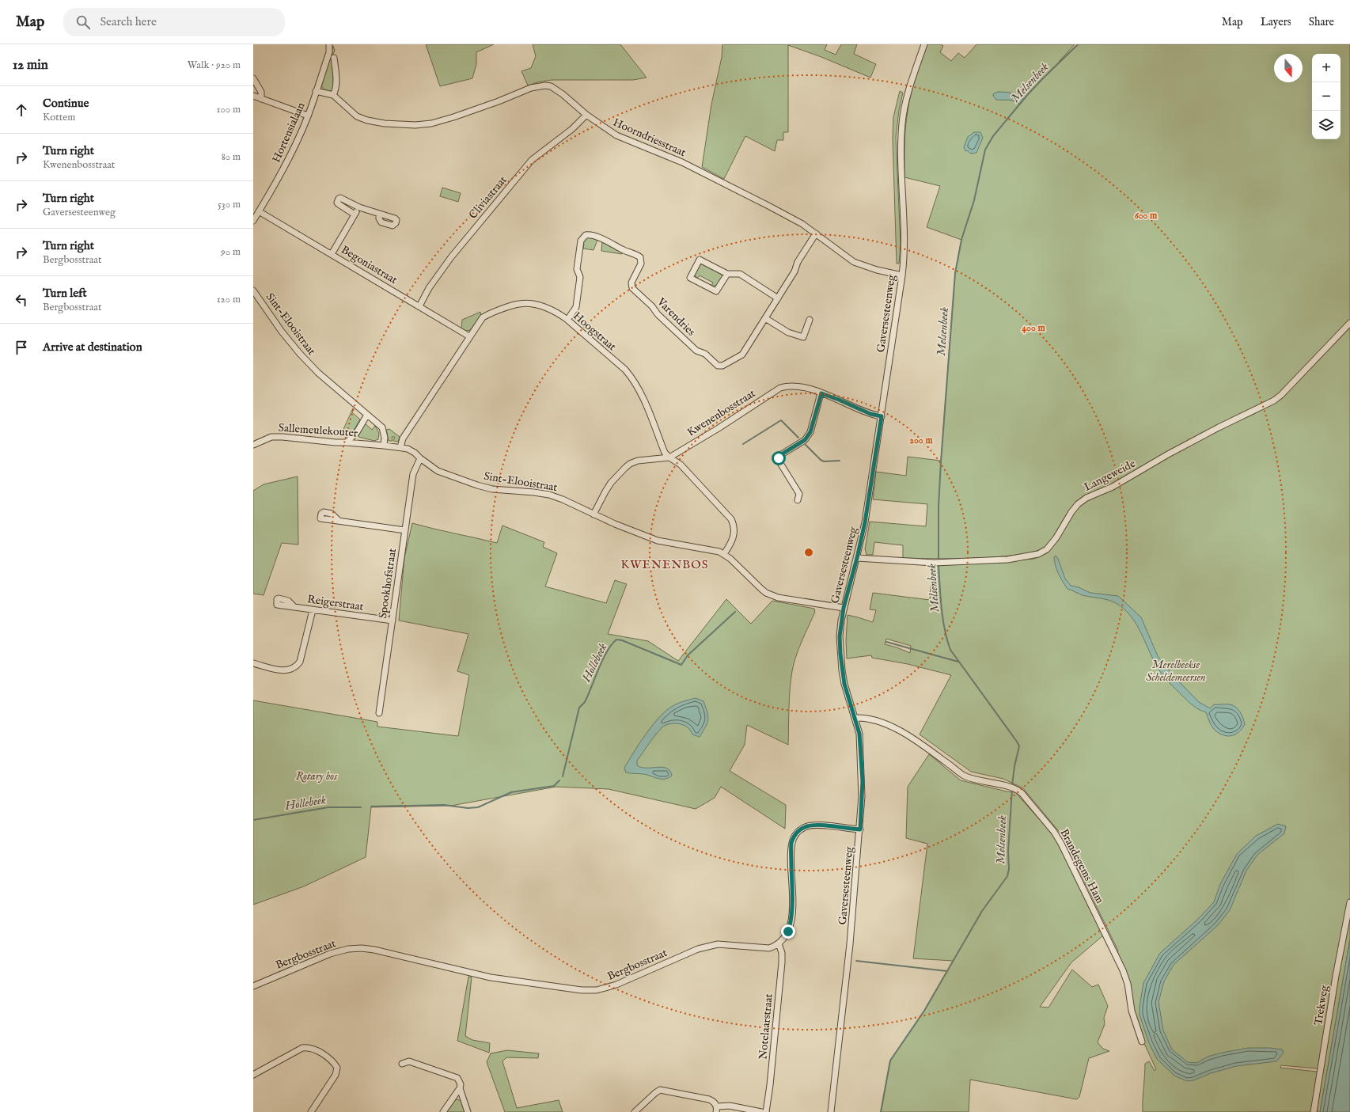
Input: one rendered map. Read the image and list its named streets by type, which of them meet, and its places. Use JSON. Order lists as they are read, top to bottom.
{
  "streets": {
    "street": [
      "Hortensialaan",
      "Hoorndriesstraat",
      "Cliviastraat",
      "Begoniastraat",
      "Gaversesteenweg",
      "Varendries",
      "Sint-Elooistraat",
      "Hoogstraat",
      "Kwenenbosstraat",
      "Sallemeulekouter",
      "Langeweide",
      "Spookhofstraat",
      "Reigerstraat",
      "Brandegems Ham",
      "Bergbosstraat",
      "Trekweg",
      "Notelaarstraat"
    ]
  },
  "crossings": [
    ["Hortensialaan", "Hoorndriesstraat"],
    ["Hortensialaan", "Begoniastraat"],
    ["Hoorndriesstraat", "Cliviastraat"],
    ["Hoorndriesstraat", "Gaversesteenweg"],
    ["Hoorndriesstraat", "Varendries"],
    ["Cliviastraat", "Begoniastraat"],
    ["Begoniastraat", "Hoogstraat"],
    ["Gaversesteenweg", "Sint-Elooistraat"],
    ["Gaversesteenweg", "Kwenenbosstraat"],
    ["Gaversesteenweg", "Langeweide"],
    ["Gaversesteenweg", "Brandegems Ham"],
    ["Varendries", "Hoogstraat"],
    ["Sint-Elooistraat", "Hoogstraat"],
    ["Sint-Elooistraat", "Kwenenbosstraat"],
    ["Sint-Elooistraat", "Sallemeulekouter"],
    ["Sint-Elooistraat", "Spookhofstraat"],
    ["Hoogstraat", "Kwenenbosstraat"],
    ["Spookhofstraat", "Reigerstraat"],
    ["Bergbosstraat", "Notelaarstraat"]
  ],
  "districts": ["KWENENBOS"],
  "water": ["Melsenbeek", "Hollebeek"],
  "parks": ["Merelbeekse Scheldemeersen", "Rotary bos"],
  "north": "bottom",
  "page": {
    "header": "Map",
    "search": "Search here",
    "nav": ["Map", "Layers", "Share"],
    "heading": ["12 min", "Walk · 920 m"],
    "map_buttons": ["+", "−"],
    "list": [
      ["Continue", "Kottem", "100 m"],
      ["Turn right", "Kwenenbosstraat", "80 m"],
      ["Turn right", "Gaversesteenweg", "530 m"],
      ["Turn right", "Bergbosstraat", "90 m"],
      ["Turn left", "Bergbosstraat", "120 m"],
      "Arrive at destination"
    ]
  },
  "rings": ["600 m", "400 m", "200 m"]
}
